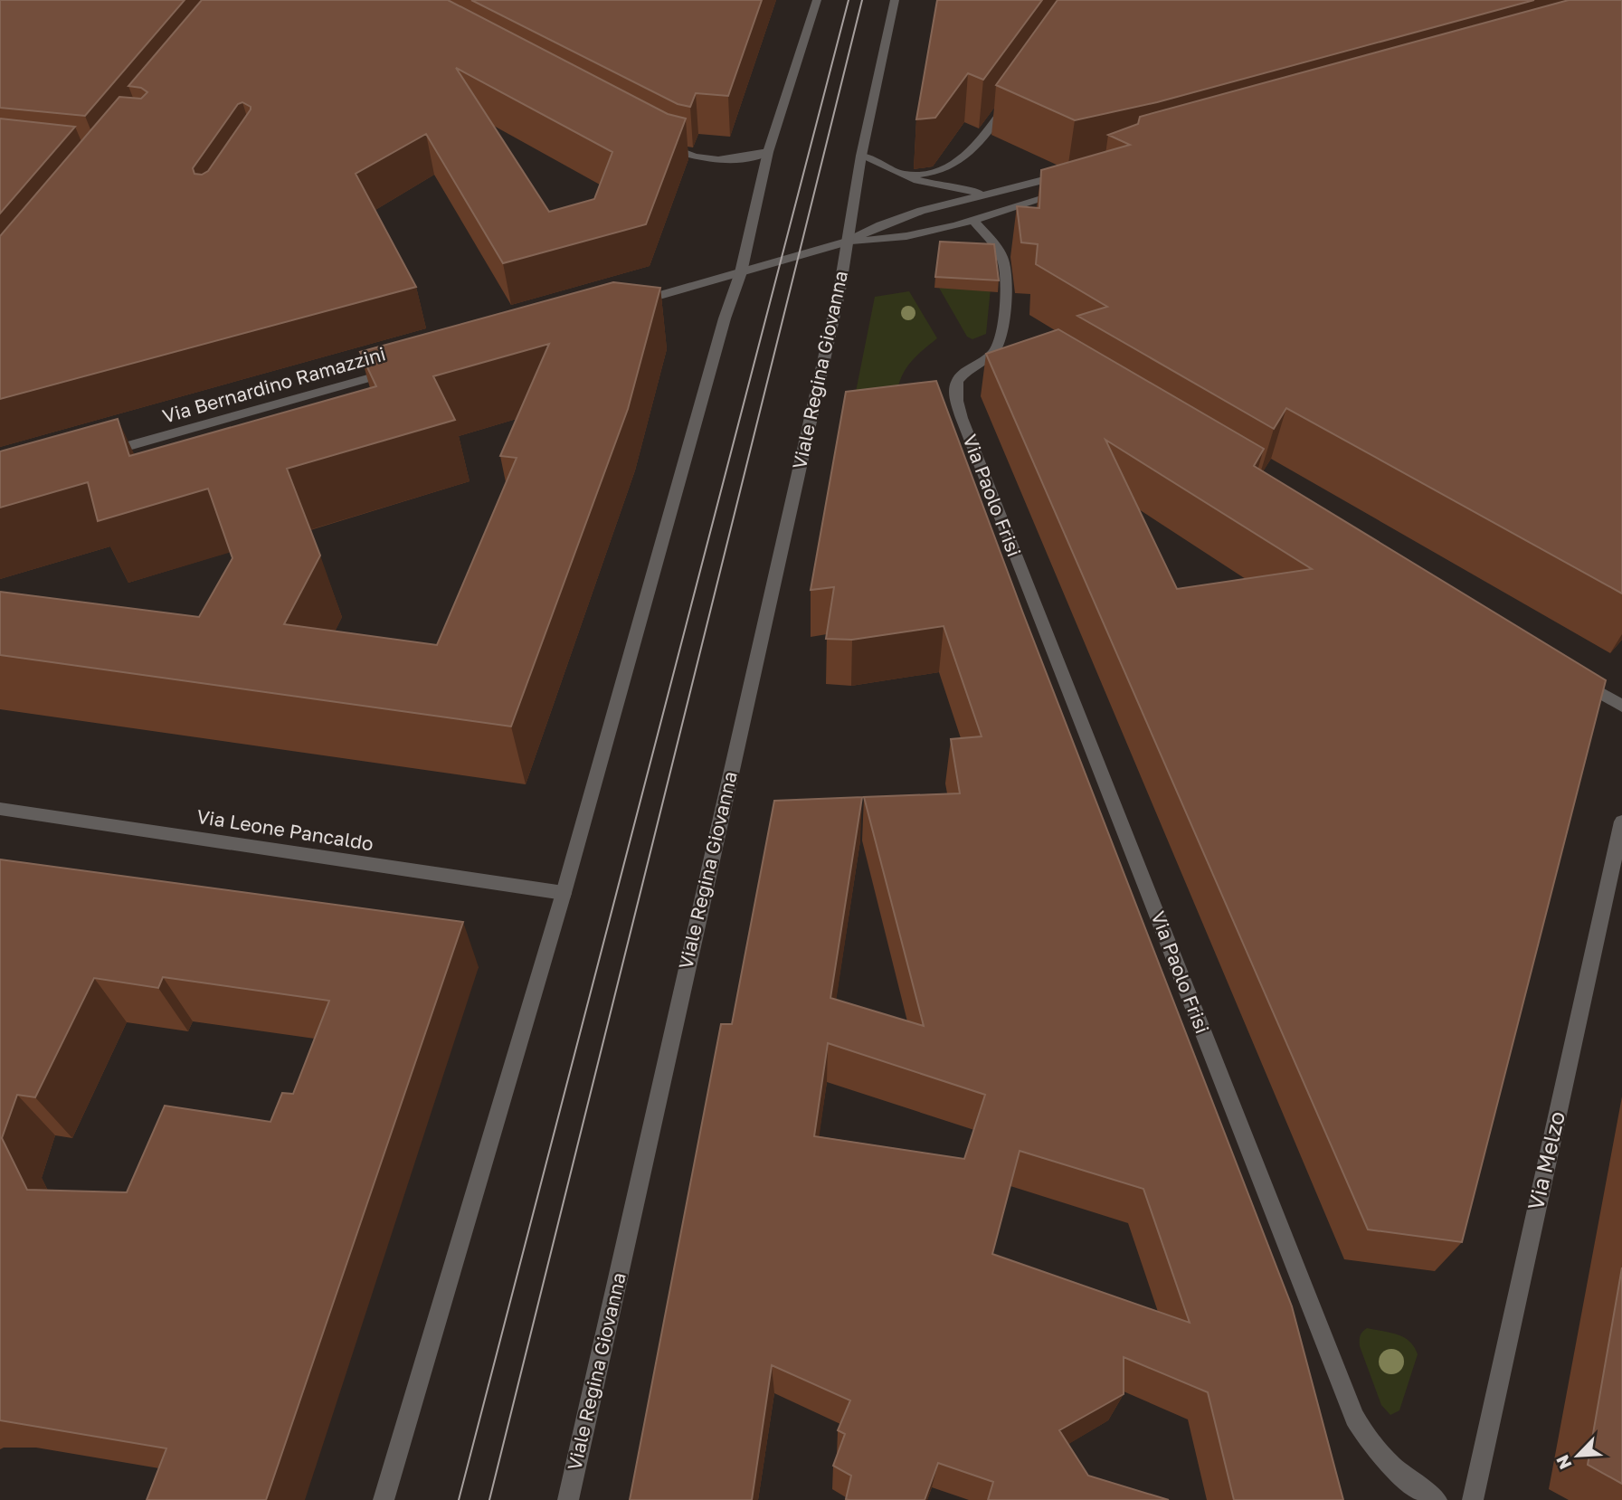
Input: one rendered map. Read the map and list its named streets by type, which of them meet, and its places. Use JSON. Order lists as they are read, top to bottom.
{
  "streets": {
    "street": [
      "Viale Regina Giovanna",
      "Via Bernardino Ramazzini",
      "Via Paolo Frisi",
      "Via Leone Pancaldo",
      "Via Melzo"
    ]
  },
  "north": "bottom left"
}
